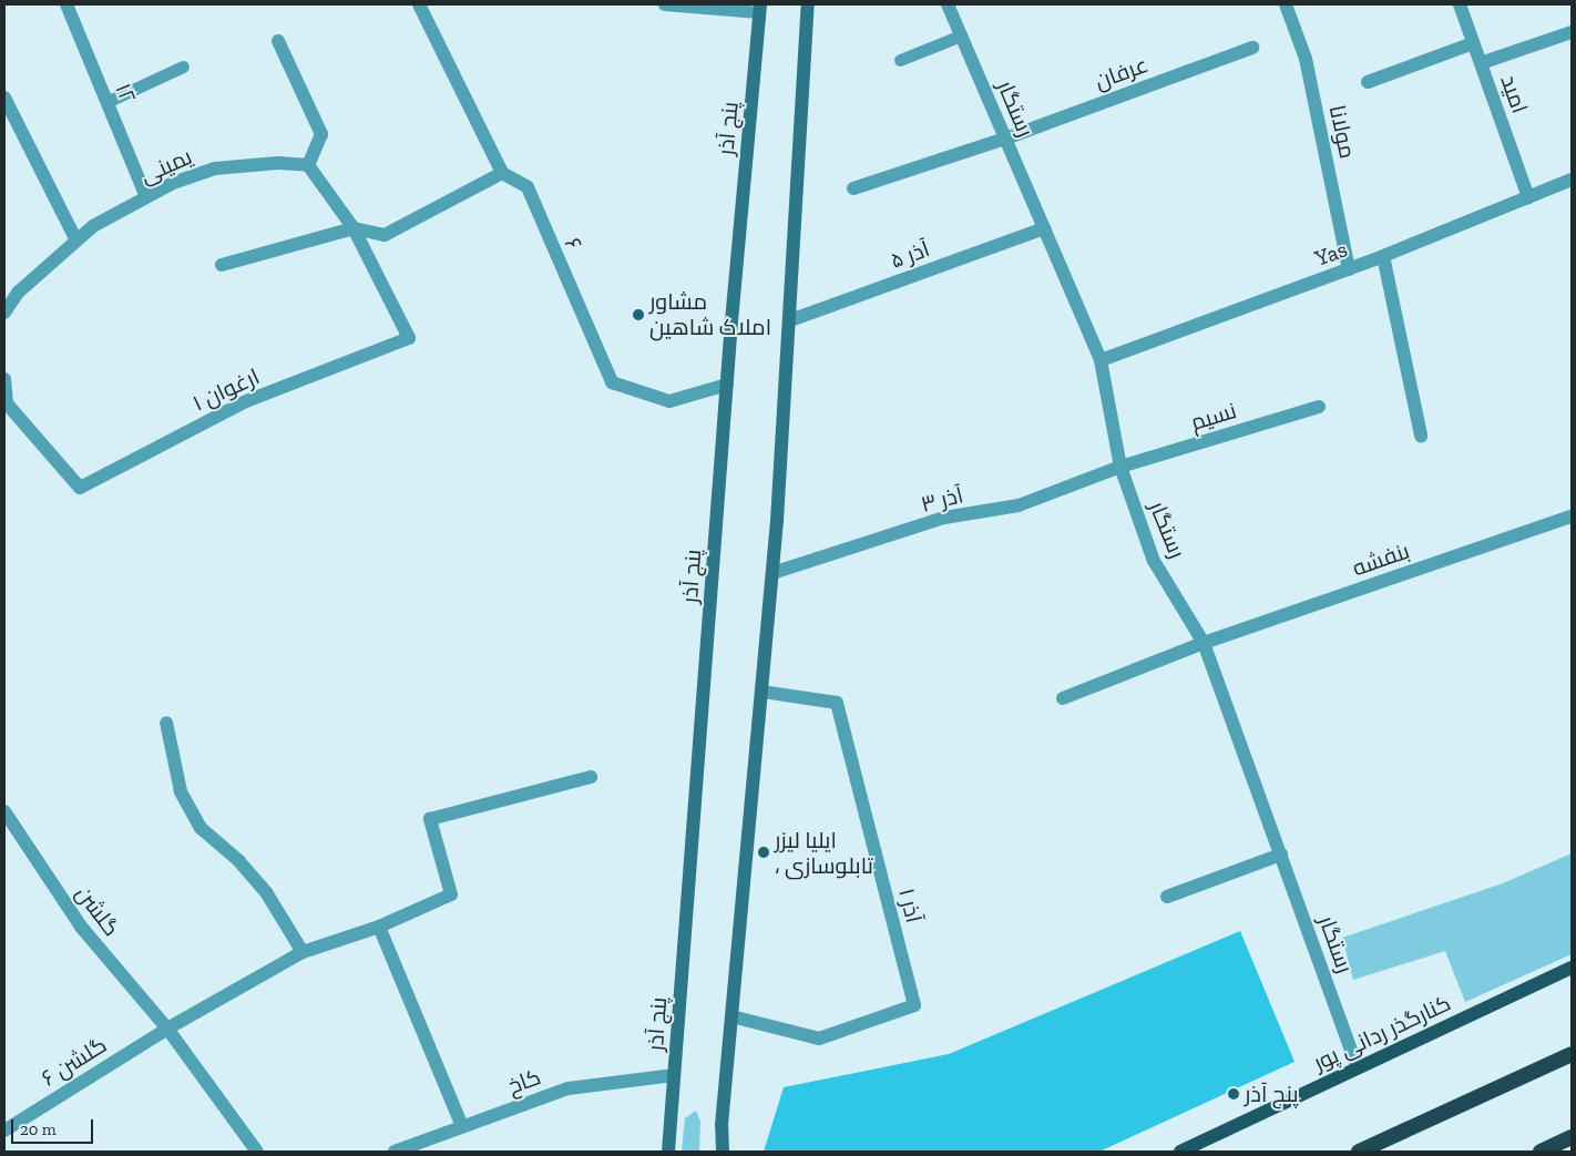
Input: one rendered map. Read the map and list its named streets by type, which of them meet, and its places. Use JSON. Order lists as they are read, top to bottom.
{
  "streets": {
    "main road": ["پنج آذر", "کنارگذر ردانی پور"],
    "street": [
      "عرفان",
      "۱۲",
      "امید",
      "رستگار",
      "مولانا",
      "یمینی",
      "۶",
      "Yas",
      "آذر ۵",
      "ارغوان ۱",
      "نسیم",
      "آذر ۳",
      "بنفشه",
      "آذر ۱",
      "گلشن",
      "گلشن ۶",
      "کاخ"
    ]
  },
  "crossings": [
    ["عرفان", "رستگار"],
    ["۱۲", "یمینی"],
    ["امید", "Yas"],
    ["رستگار", "Yas"],
    ["رستگار", "آذر ۵"],
    ["رستگار", "نسیم"],
    ["رستگار", "آذر ۳"],
    ["رستگار", "بنفشه"],
    ["رستگار", "کنارگذر ردانی پور"],
    ["پنج آذر", "۶"],
    ["پنج آذر", "کاخ"],
    ["مولانا", "Yas"],
    ["نسیم", "آذر ۳"],
    ["گلشن", "گلشن ۶"]
  ],
  "places": ["مشاور املاک شاهین", "ایلیا لیزر ، تابلوسازی", "پنج آذر"],
  "scale_bar": "20 m"
}
